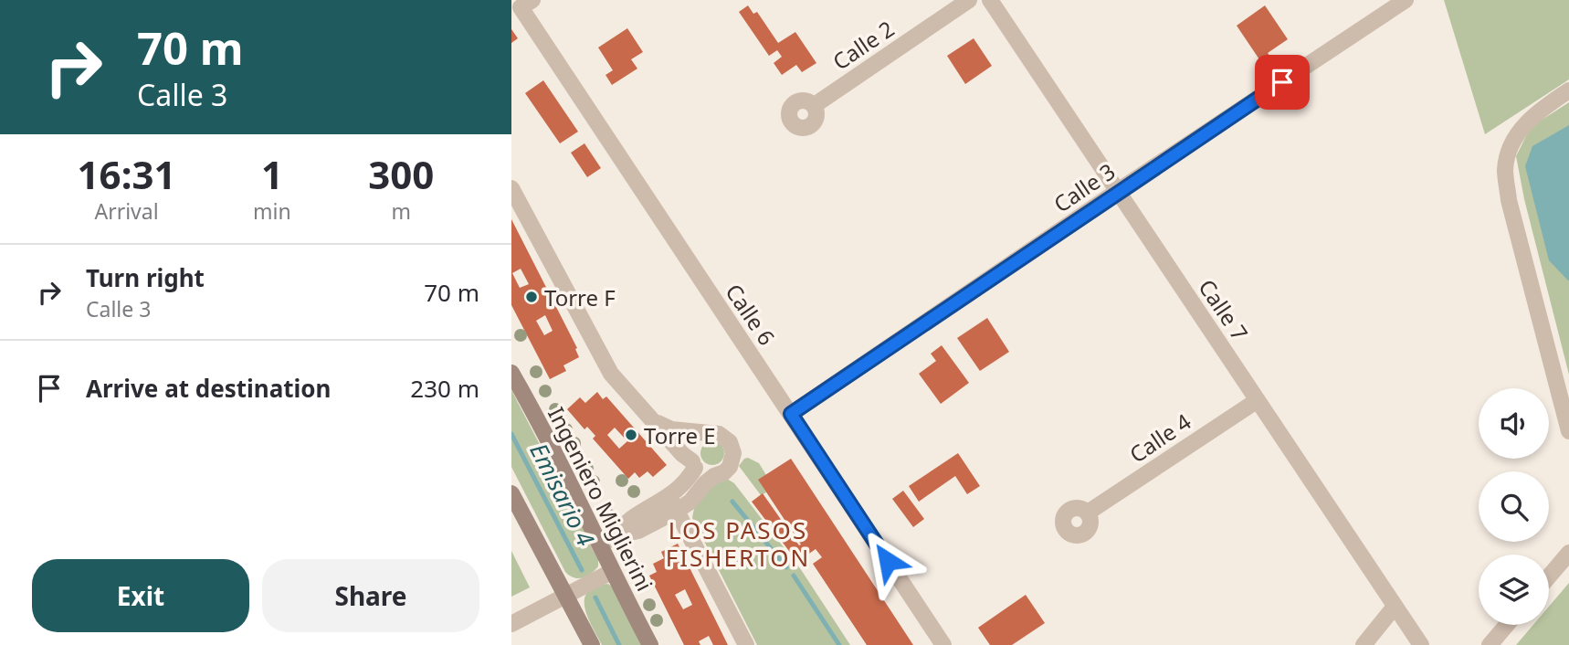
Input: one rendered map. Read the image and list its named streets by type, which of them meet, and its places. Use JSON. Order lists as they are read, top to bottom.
{
  "streets": {
    "main road": ["Ingeniero Miglierini"],
    "street": [
      "Calle 2",
      "Calle 3",
      "Calle 7",
      "Calle 6",
      "Calle 4"
    ]
  },
  "crossings": [
    ["Calle 3", "Calle 7"],
    ["Calle 3", "Calle 6"],
    ["Calle 7", "Calle 4"]
  ],
  "districts": ["LOS PASOS FISHERTON"],
  "water": ["Emisario 4"],
  "places": ["Torre F", "Torre E"],
  "page": {
    "turn": ["70 m", "Calle 3"],
    "eta": [
      "16:31",
      "Arrival",
      "1",
      "min",
      "300",
      "m"
    ],
    "list": [
      {
        "name": "Turn right",
        "note": "Calle 3",
        "value": "70 m"
      },
      {
        "name": "Arrive at destination",
        "value": "230 m"
      }
    ],
    "buttons": ["Exit", "Share"]
  }
}
